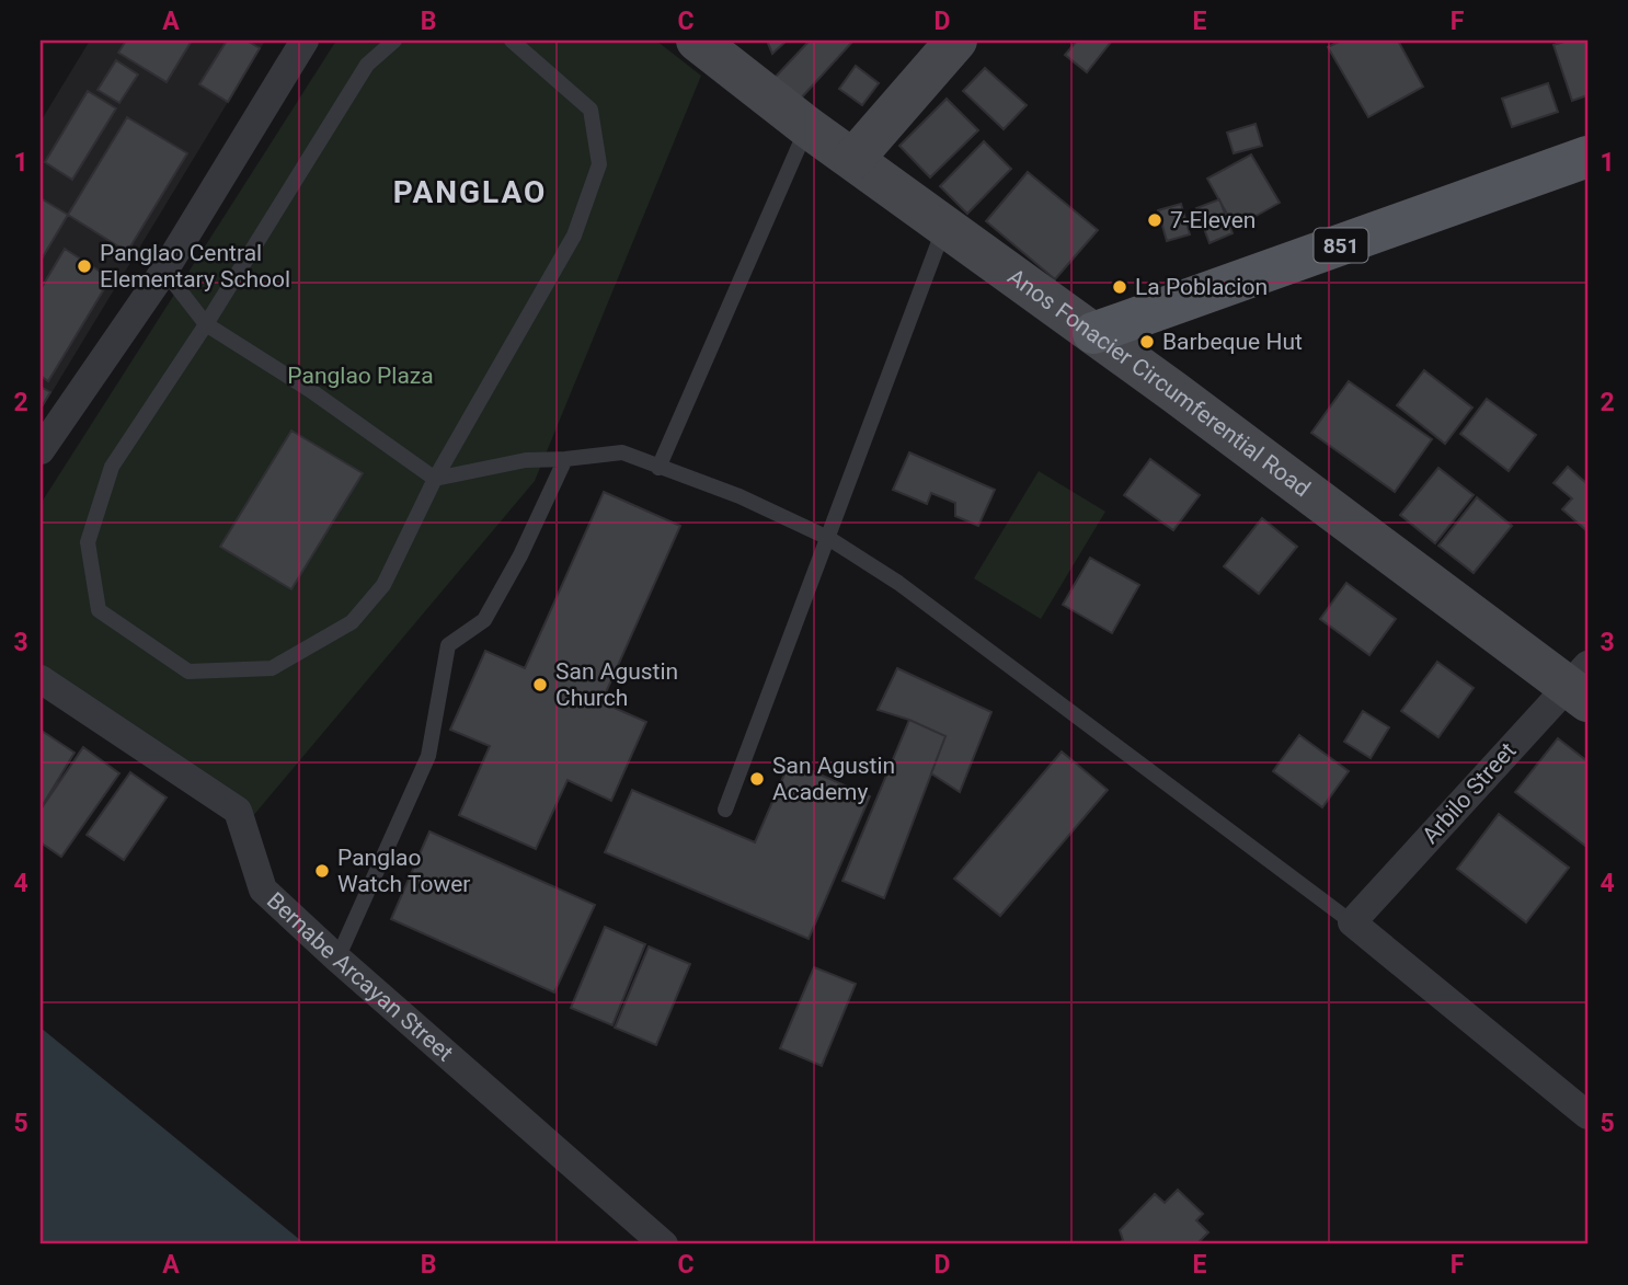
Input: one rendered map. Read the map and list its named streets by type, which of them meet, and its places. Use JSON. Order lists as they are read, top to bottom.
{
  "streets": {
    "main road": ["851", "Anos Fonacier Circumferential Road"],
    "street": ["Arbilo Street", "Bernabe Arcayan Street"]
  },
  "crossings": [
    ["851", "Anos Fonacier Circumferential Road"],
    ["Anos Fonacier Circumferential Road", "Arbilo Street"]
  ],
  "districts": ["PANGLAO"],
  "parks": ["Panglao Plaza"],
  "places": [
    "7-Eleven",
    "Panglao Central Elementary School",
    "La Poblacion",
    "Barbeque Hut",
    "San Agustin Church",
    "San Agustin Academy",
    "Panglao Watch Tower"
  ],
  "grid": {
    "columns": [
      "A",
      "B",
      "C",
      "D",
      "E",
      "F"
    ],
    "rows": [
      "1",
      "2",
      "3",
      "4",
      "5"
    ]
  }
}
